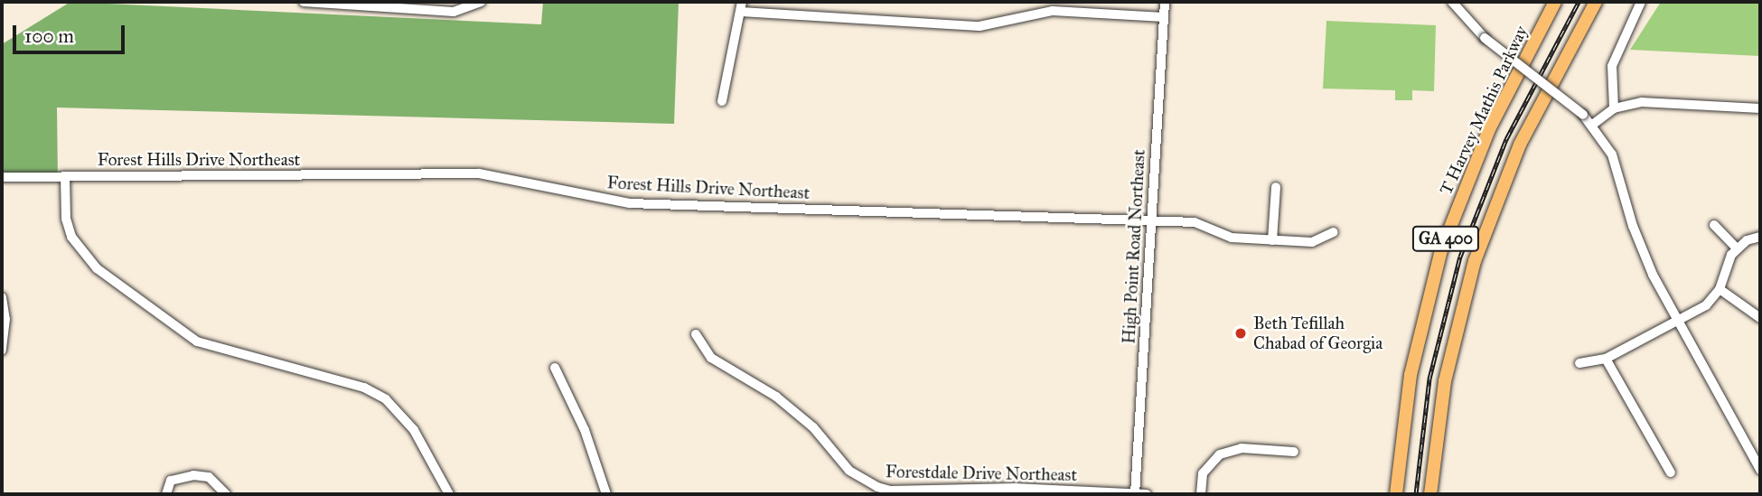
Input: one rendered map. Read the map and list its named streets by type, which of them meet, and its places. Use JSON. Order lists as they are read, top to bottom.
{
  "streets": {
    "highway": ["T Harvey Mathis Parkway", "GA 400"],
    "street": ["Forest Hills Drive Northeast", "High Point Road Northeast", "Forestdale Drive Northeast"]
  },
  "crossings": [
    ["Forest Hills Drive Northeast", "High Point Road Northeast"],
    ["High Point Road Northeast", "Forestdale Drive Northeast"]
  ],
  "places": ["Beth Tefillah Chabad of Georgia"],
  "scale_bar": "100 m"
}
